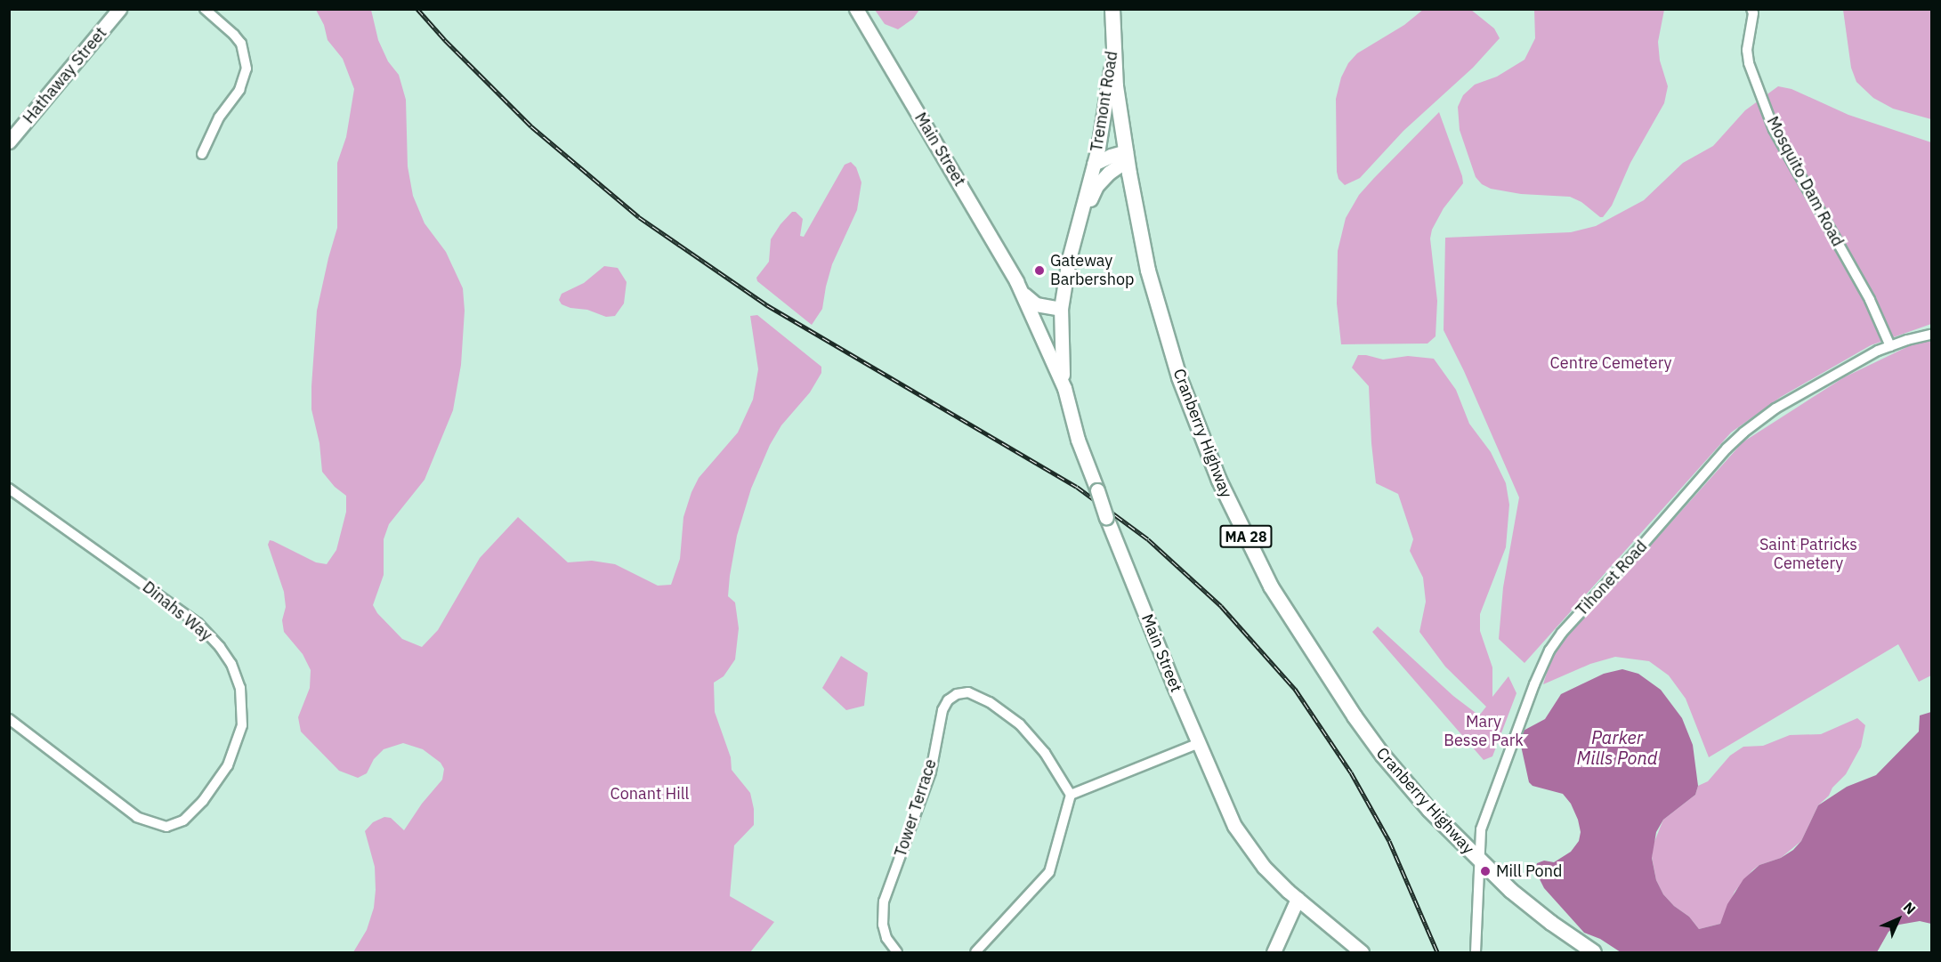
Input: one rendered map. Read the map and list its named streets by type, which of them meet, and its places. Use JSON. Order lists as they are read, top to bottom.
{
  "streets": {
    "main road": [
      "Hathaway Street",
      "Tremont Road",
      "Main Street",
      "Cranberry Highway",
      "MA 28"
    ],
    "street": [
      "Mosquito Dam Road",
      "Tihonet Road",
      "Dinahs Way",
      "Tower Terrace"
    ]
  },
  "crossings": [
    ["Tremont Road", "Main Street"],
    ["Tremont Road", "Cranberry Highway"],
    ["Mosquito Dam Road", "Tihonet Road"],
    ["Cranberry Highway", "Tihonet Road"]
  ],
  "water": ["Parker Mills Pond"],
  "parks": [
    "Centre Cemetery",
    "Saint Patricks Cemetery",
    "Mary Besse Park",
    "Conant Hill"
  ],
  "places": ["Gateway Barbershop", "Mill Pond"],
  "north": "top right"
}
